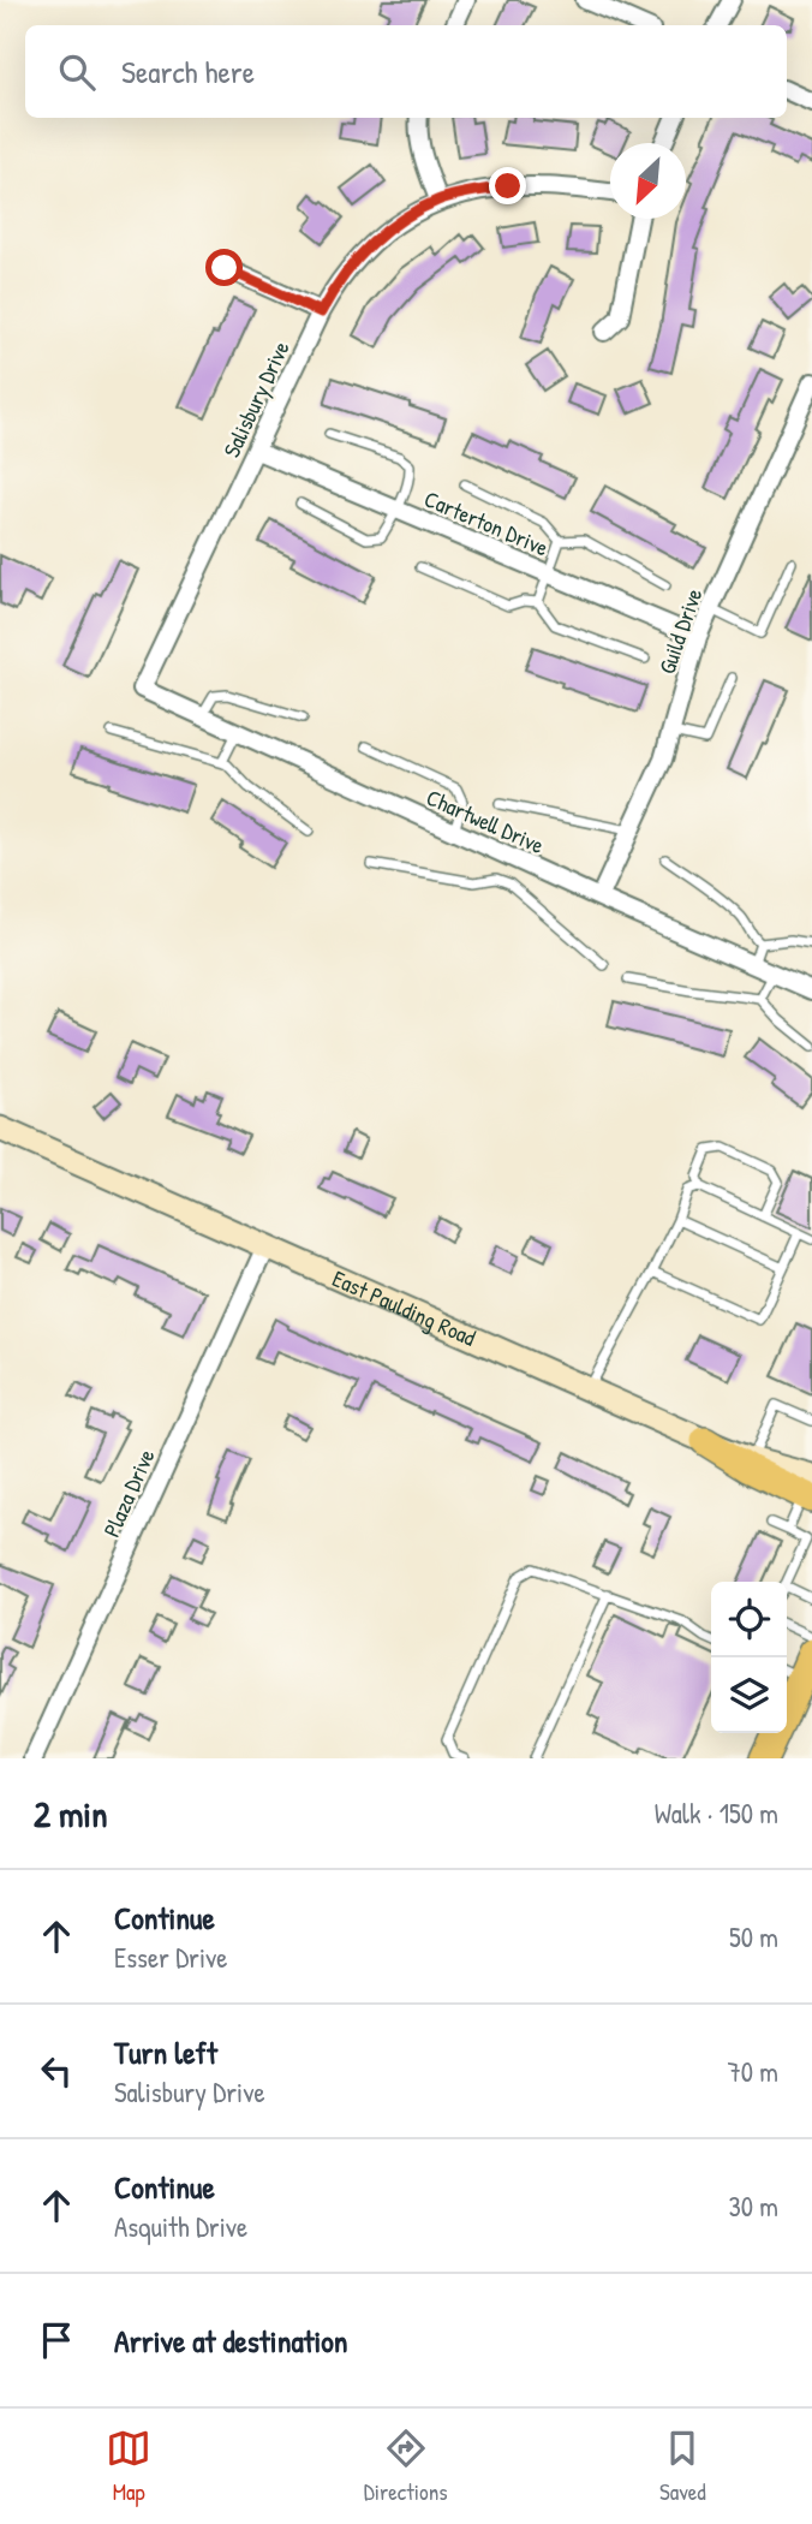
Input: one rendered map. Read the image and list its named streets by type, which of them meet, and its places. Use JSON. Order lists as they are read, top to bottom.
{
  "streets": {
    "main road": ["East Paulding Road"],
    "street": [
      "Salisbury Drive",
      "Carterton Drive",
      "Guild Drive",
      "Chartwell Drive",
      "Plaza Drive"
    ]
  },
  "crossings": [
    ["Salisbury Drive", "Carterton Drive"],
    ["Salisbury Drive", "Chartwell Drive"],
    ["Carterton Drive", "Guild Drive"],
    ["Guild Drive", "Chartwell Drive"],
    ["East Paulding Road", "Plaza Drive"]
  ],
  "north": "bottom left",
  "page": {
    "search": "Search here",
    "heading": ["2 min", "Walk · 150 m"],
    "list": [
      ["Continue", "Esser Drive", "50 m"],
      ["Turn left", "Salisbury Drive", "70 m"],
      ["Continue", "Asquith Drive", "30 m"],
      "Arrive at destination"
    ],
    "nav": ["Map", "Directions", "Saved"]
  }
}
